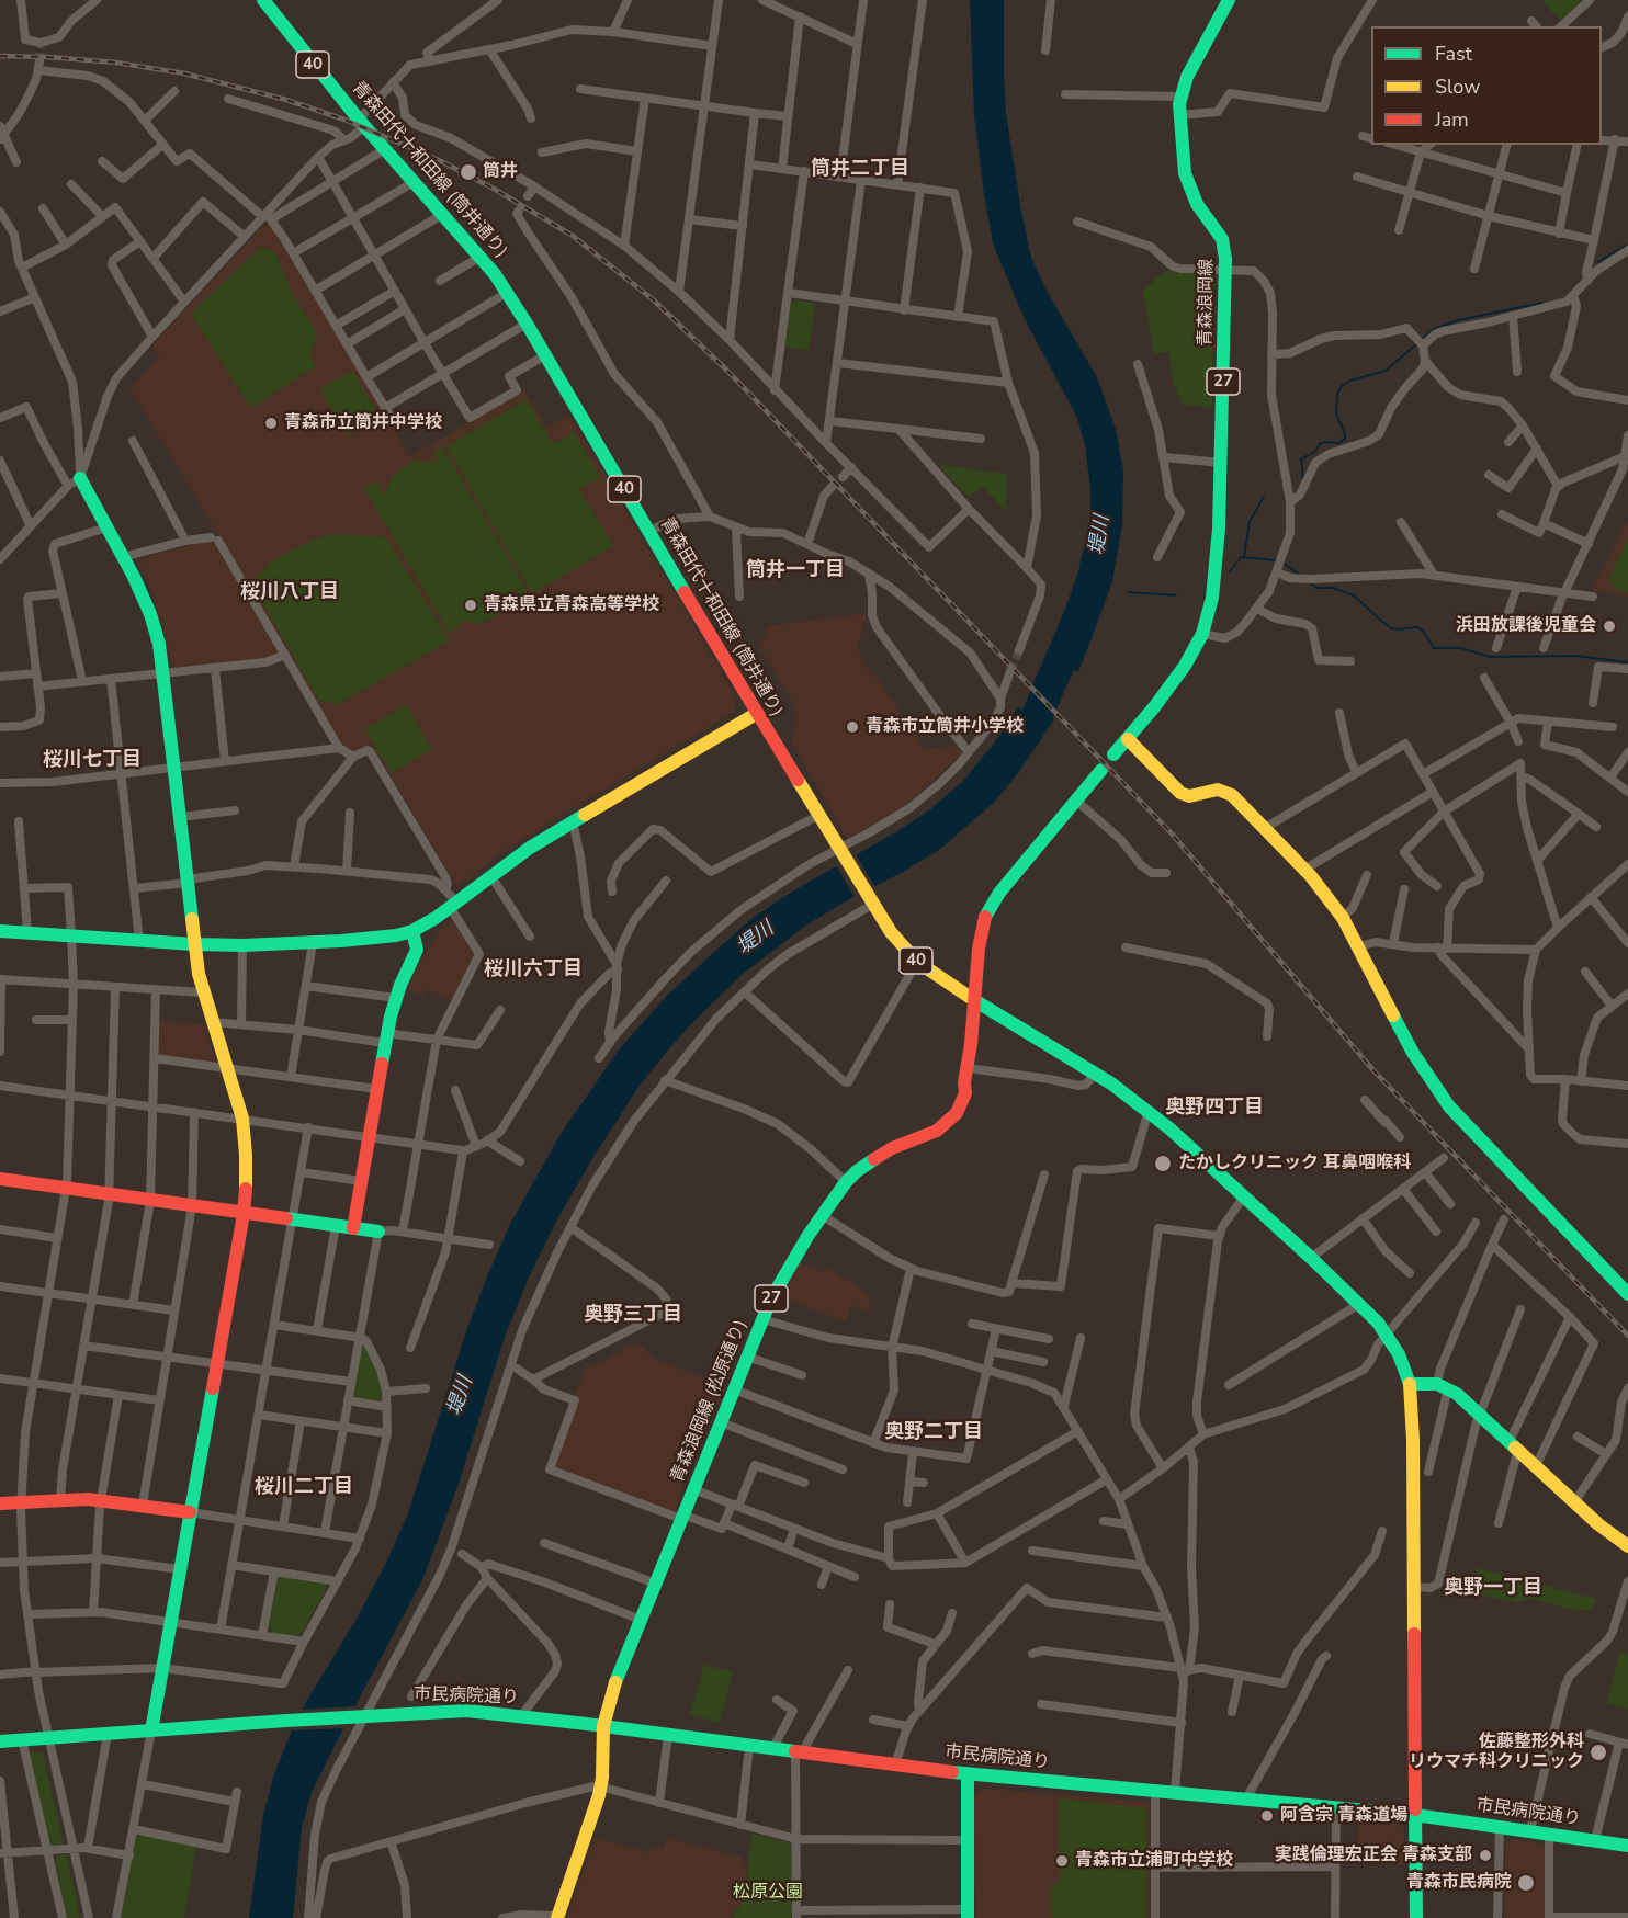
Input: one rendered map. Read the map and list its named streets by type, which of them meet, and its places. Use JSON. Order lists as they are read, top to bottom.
{
  "streets": {
    "street": [
      "40",
      "青森田代十和田線 (筒井通り)",
      "青森浪岡線",
      "27",
      "青森浪岡線 (松原通り)",
      "市民病院通り"
    ]
  },
  "crossings": [
    ["青森田代十和田線 (筒井通り)", "青森浪岡線 (松原通り)"],
    ["青森田代十和田線 (筒井通り)", "市民病院通り"],
    ["青森浪岡線 (松原通り)", "市民病院通り"]
  ],
  "districts": [
    "筒井二丁目",
    "筒井一丁目",
    "桜川八丁目",
    "桜川七丁目",
    "桜川六丁目",
    "奥野四丁目",
    "奥野三丁目",
    "奥野二丁目",
    "桜川二丁目",
    "奥野一丁目"
  ],
  "water": ["堤川"],
  "parks": ["松原公園"],
  "places": [
    "筒井",
    "青森市立筒井中学校",
    "青森県立青森高等学校",
    "浜田放課後児童会",
    "青森市立筒井小学校",
    "たかしクリニック 耳鼻咽喉科",
    "佐藤整形外科 リウマチ科クリニック",
    "阿含宗 青森道場",
    "実践倫理宏正会 青森支部",
    "青森市立浦町中学校",
    "青森市民病院"
  ],
  "legend": ["Fast", "Slow", "Jam"]
}
